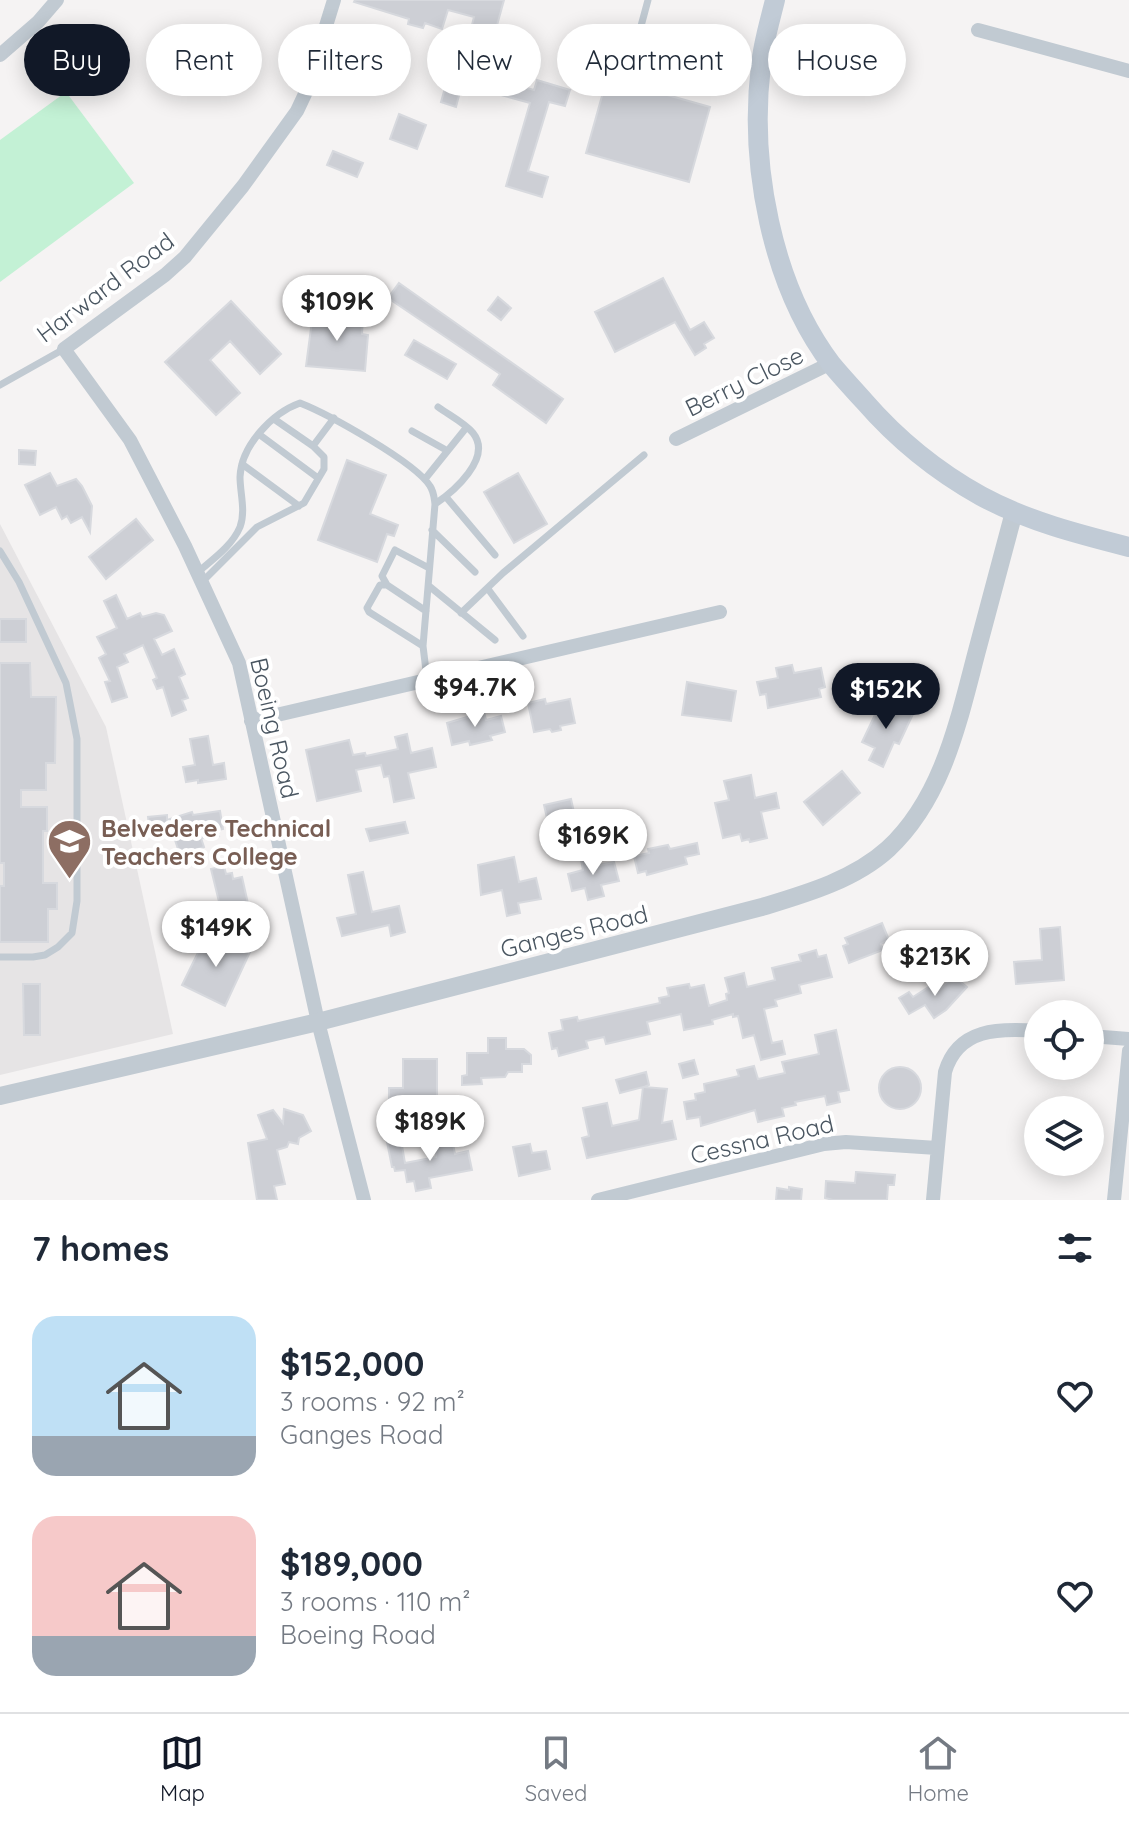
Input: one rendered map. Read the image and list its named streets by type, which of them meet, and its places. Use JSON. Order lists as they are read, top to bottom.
{
  "streets": {
    "street": [
      "Harward Road",
      "Berry Close",
      "Boeing Road",
      "Ganges Road",
      "Cessna Road"
    ]
  },
  "crossings": [
    ["Harward Road", "Boeing Road"],
    ["Boeing Road", "Ganges Road"]
  ],
  "places": {
    "school or university": ["Belvedere Technical Teachers College"]
  },
  "page": {
    "chip": [
      "Buy",
      "Rent",
      "Filters",
      "New",
      "Apartment",
      "House"
    ],
    "price": [
      "$109K",
      "$94.7K",
      "$152K",
      "$169K",
      "$149K",
      "$213K",
      "$189K"
    ],
    "heading": "7 homes",
    "list": [
      {
        "name": "$152,000",
        "note": "3 rooms · 92 m² · Ganges Road"
      },
      {
        "name": "$189,000",
        "note": "3 rooms · 110 m² · Boeing Road"
      }
    ],
    "tabs": ["Map", "Saved", "Home"]
  }
}
